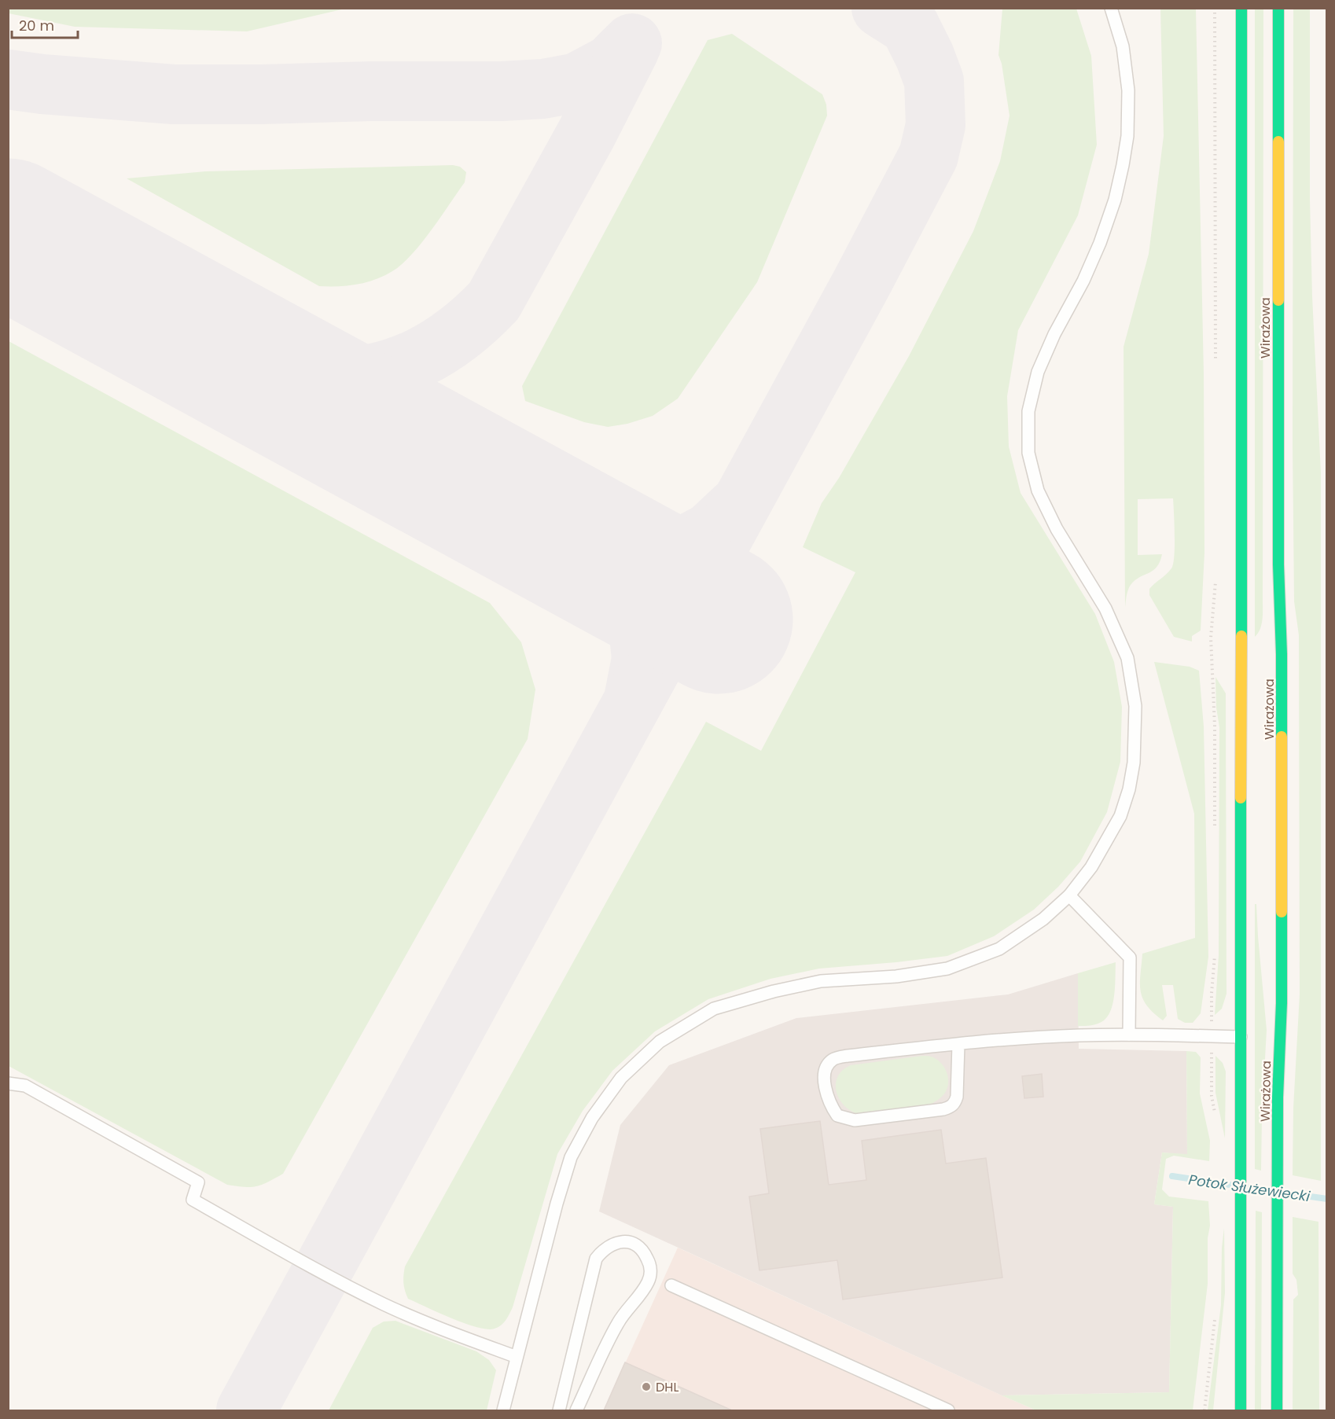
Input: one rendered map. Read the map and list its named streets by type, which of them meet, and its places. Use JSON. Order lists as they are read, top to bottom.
{
  "streets": {
    "main road": ["Wirażowa"]
  },
  "water": ["Potok Służewiecki"],
  "places": ["DHL"],
  "scale_bar": "20 m"
}
